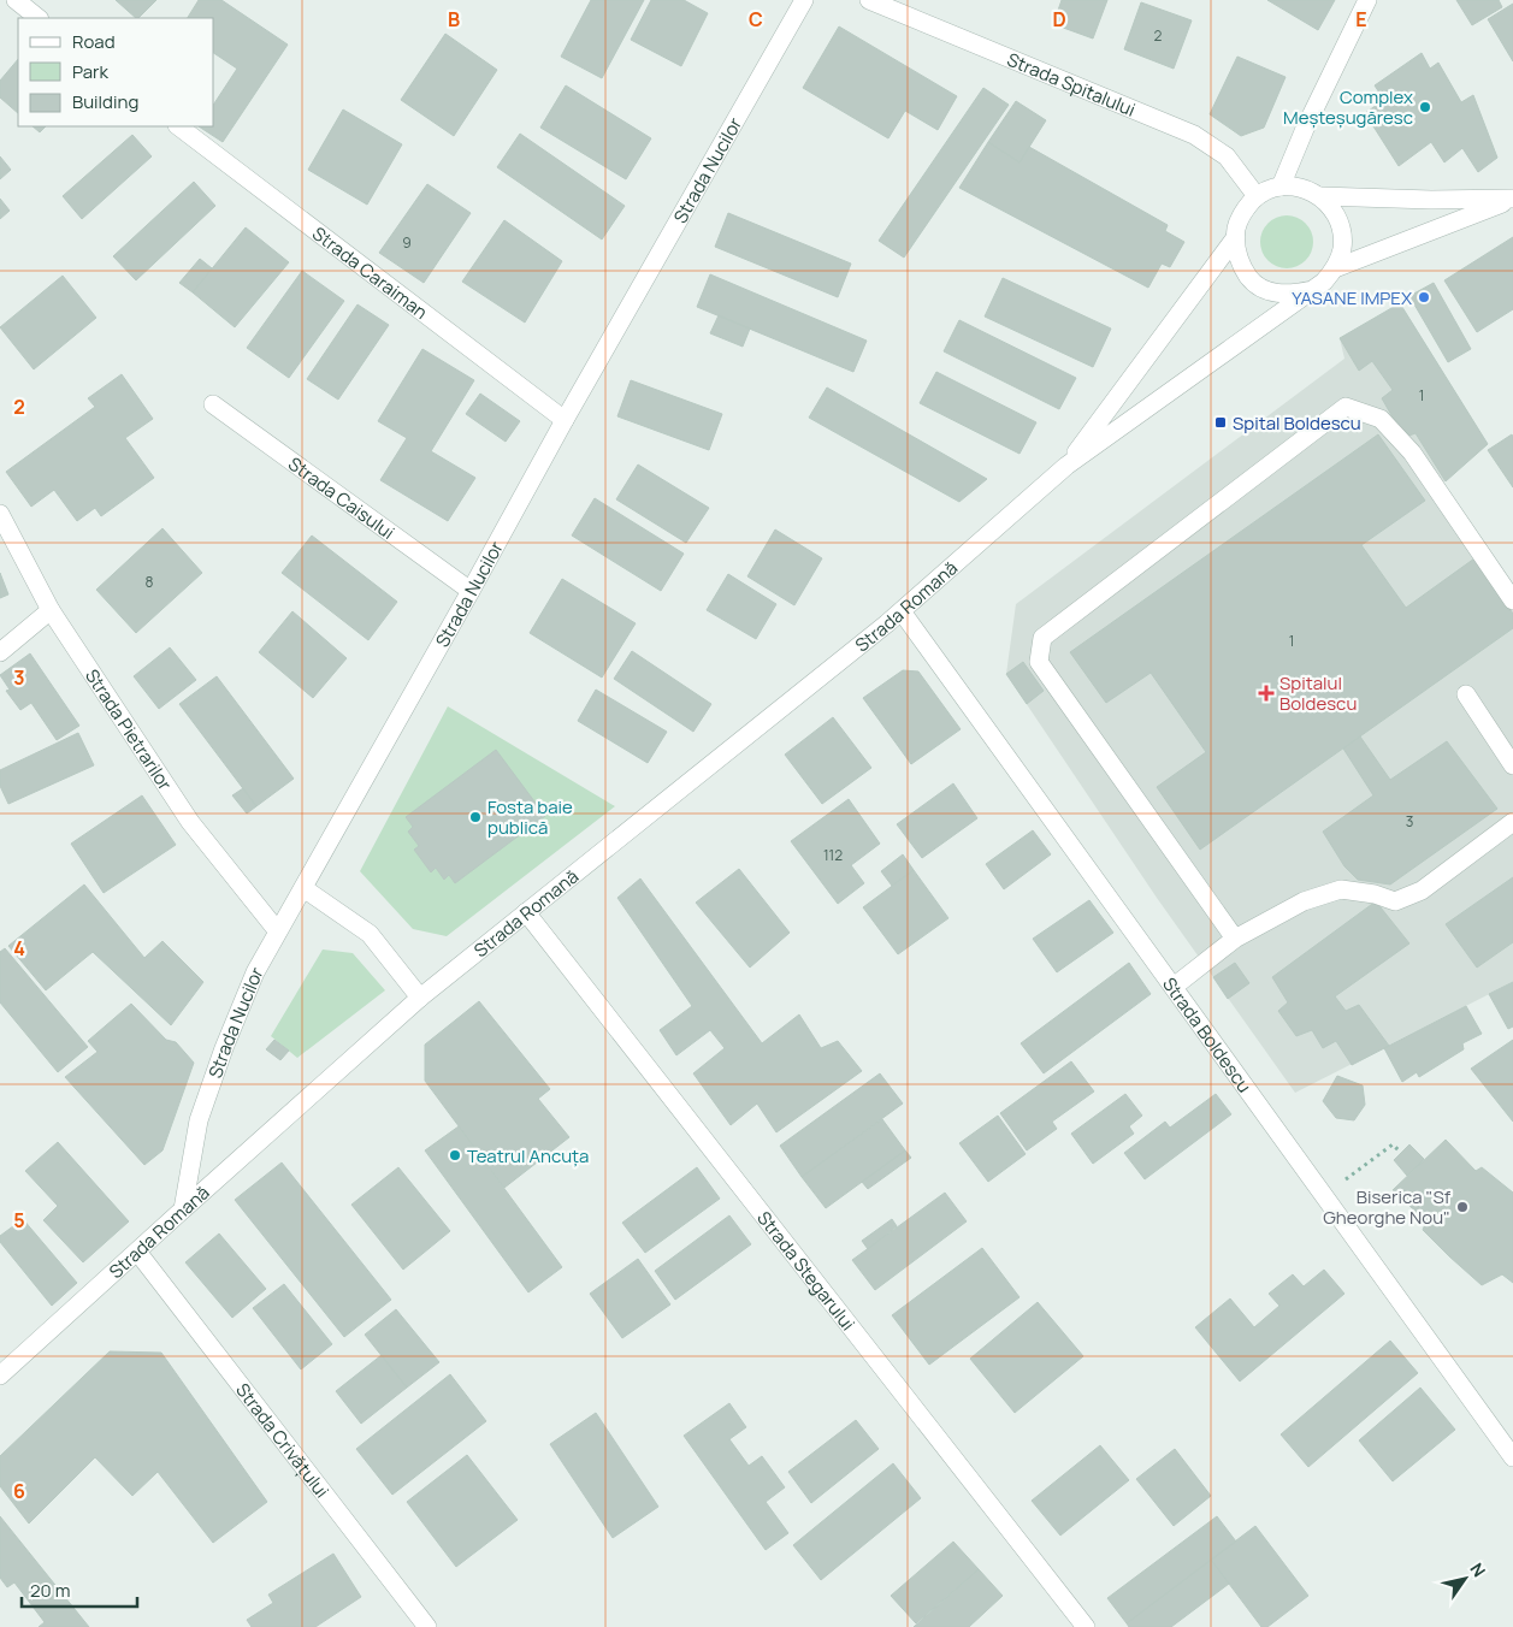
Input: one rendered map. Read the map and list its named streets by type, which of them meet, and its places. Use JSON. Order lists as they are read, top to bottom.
{
  "streets": {
    "street": [
      "Strada Spitalului",
      "Strada Nucilor",
      "Strada Caraiman",
      "Strada Caisului",
      "Strada Romană",
      "Strada Pietrarilor",
      "Strada Boldescu",
      "Strada Stegarului",
      "Strada Crivățului"
    ]
  },
  "crossings": [
    ["Strada Spitalului", "Strada Romană"],
    ["Strada Nucilor", "Strada Caraiman"],
    ["Strada Nucilor", "Strada Caisului"],
    ["Strada Nucilor", "Strada Romană"],
    ["Strada Nucilor", "Strada Pietrarilor"],
    ["Strada Romană", "Strada Boldescu"],
    ["Strada Romană", "Strada Stegarului"],
    ["Strada Romană", "Strada Crivățului"]
  ],
  "places": {
    "other": [
      "Complex Meșteșugăresc",
      "YASANE IMPEX",
      "Fosta baie publică",
      "Teatrul Ancuța",
      "Biserica \"Sf Gheorghe Nou\""
    ],
    "transit": ["Spital Boldescu"],
    "health": ["Spitalul Boldescu"]
  },
  "house_numbers": [
    "2",
    "9",
    "1",
    "8",
    "1",
    "3",
    "112"
  ],
  "legend": ["Road", "Park", "Building"],
  "scale_bar": "20 m",
  "north": "top right",
  "grid": {
    "columns": [
      "B",
      "C",
      "D",
      "E"
    ],
    "rows": [
      "2",
      "3",
      "4",
      "5",
      "6"
    ]
  }
}
